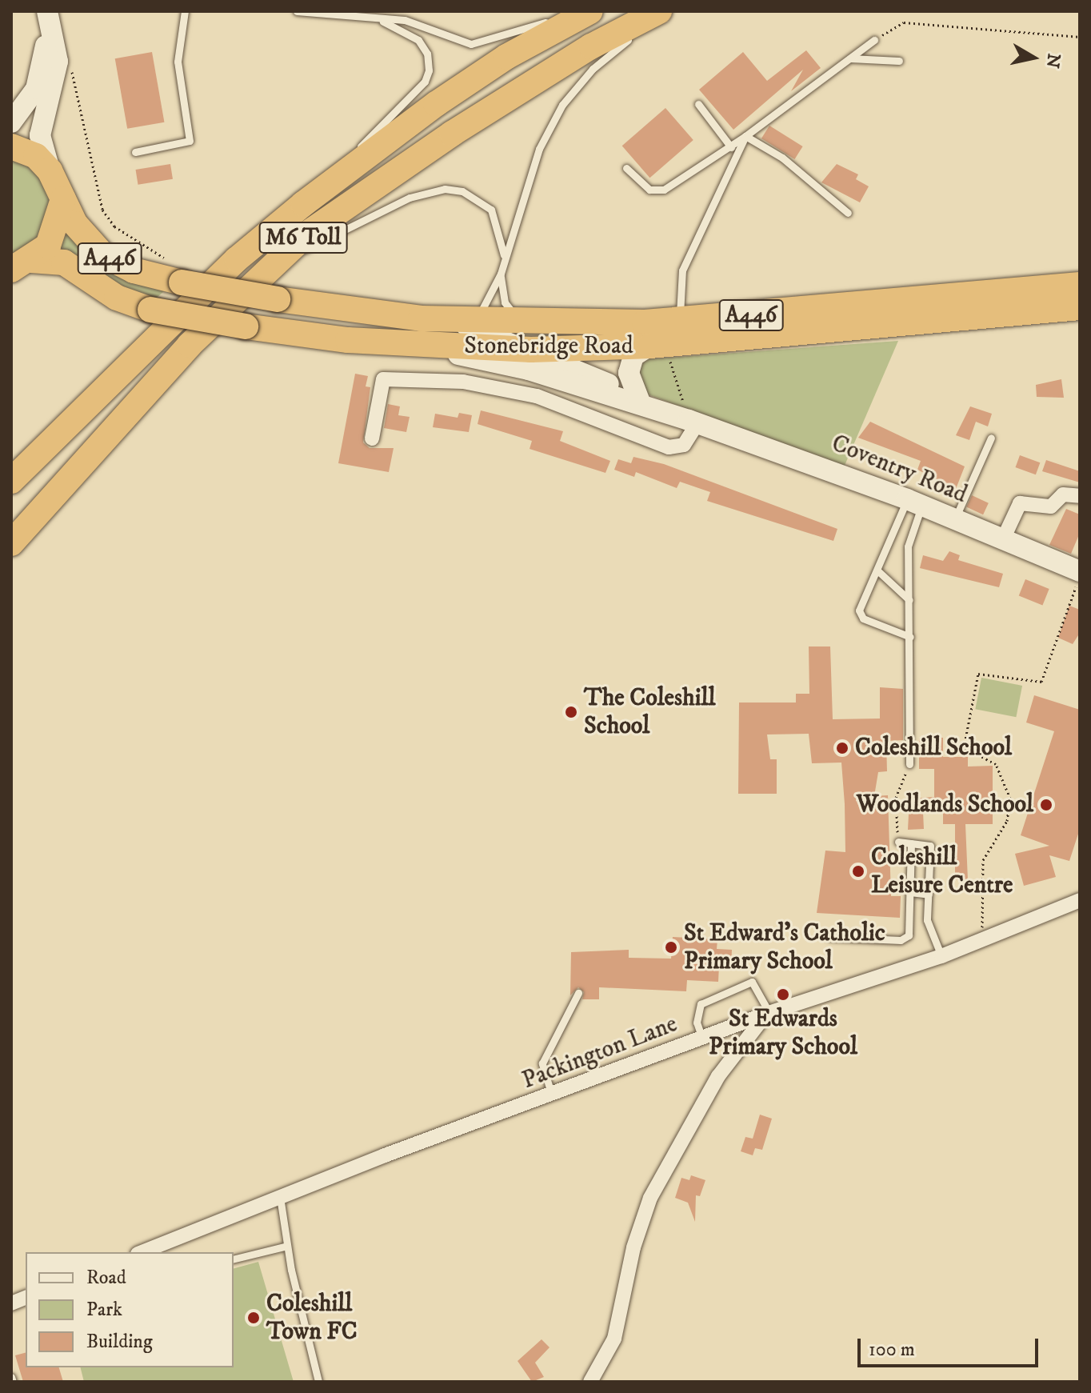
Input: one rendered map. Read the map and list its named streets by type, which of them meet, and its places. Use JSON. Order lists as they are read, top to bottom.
{
  "streets": {
    "highway": ["M6 Toll", "A446", "Stonebridge Road"],
    "main road": ["Coventry Road"],
    "street": ["Packington Lane"]
  },
  "crossings": [
    ["A446", "Stonebridge Road"]
  ],
  "places": [
    "The Coleshill School",
    "Coleshill School",
    "Woodlands School",
    "Coleshill Leisure Centre",
    "St Edward's Catholic Primary School",
    "St Edwards Primary School",
    "Coleshill Town FC"
  ],
  "legend": ["Road", "Park", "Building"],
  "scale_bar": "100 m",
  "north": "right"
}
